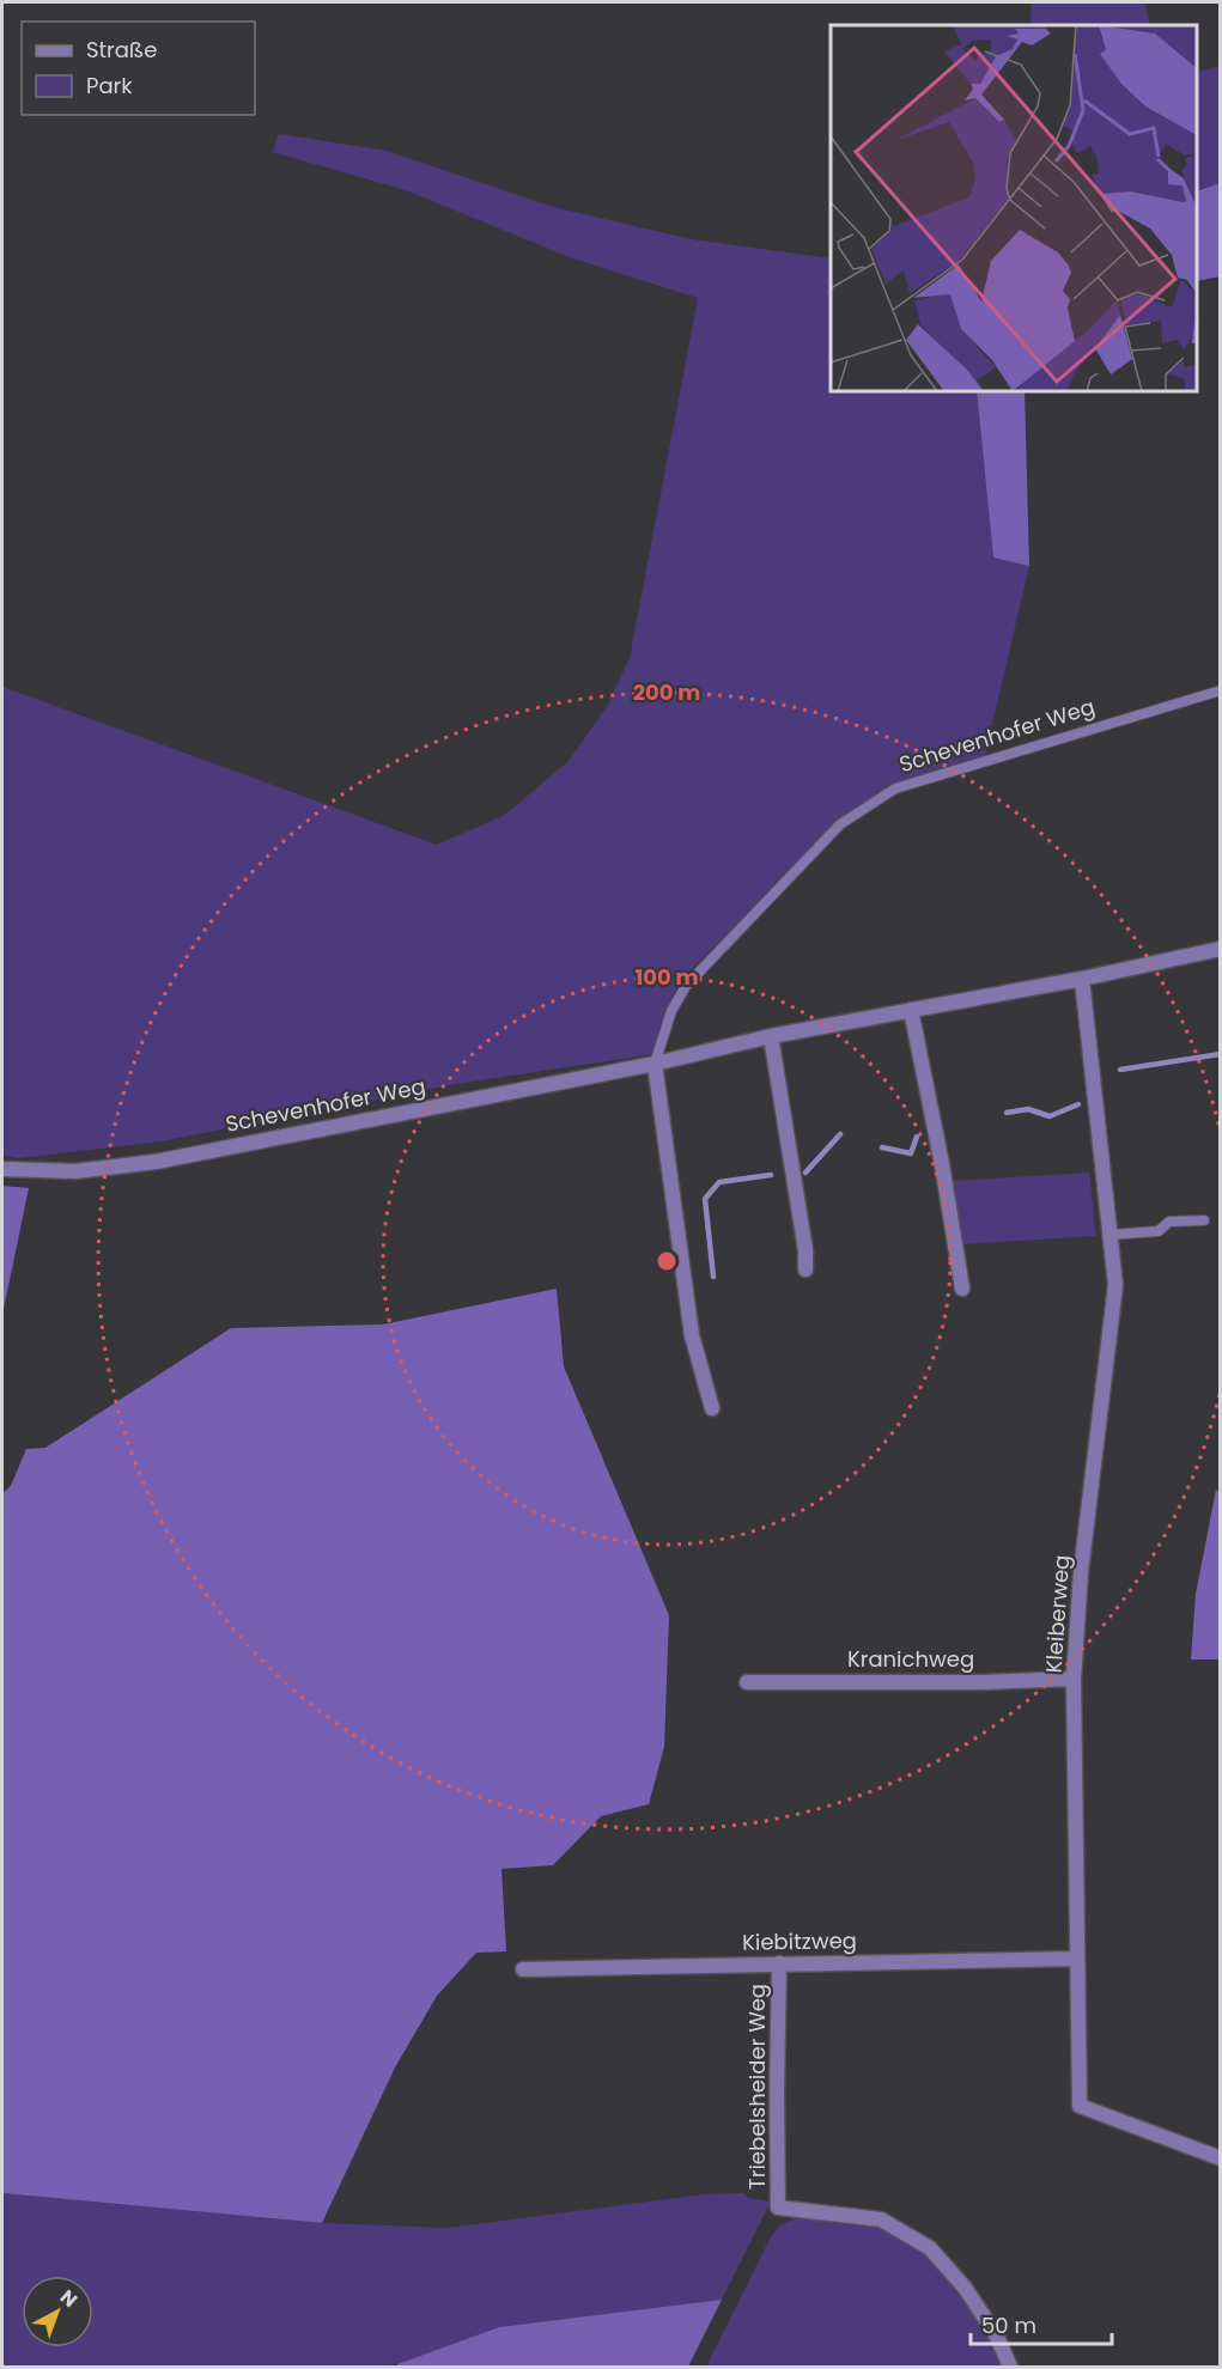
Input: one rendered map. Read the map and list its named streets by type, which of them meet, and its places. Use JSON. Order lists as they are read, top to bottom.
{
  "streets": {
    "street": [
      "Schevenhofer Weg",
      "Kleiberweg",
      "Kranichweg",
      "Kiebitzweg",
      "Triebelsheider Weg"
    ]
  },
  "crossings": [
    ["Schevenhofer Weg", "Kleiberweg"],
    ["Kleiberweg", "Kranichweg"],
    ["Kleiberweg", "Kiebitzweg"],
    ["Kiebitzweg", "Triebelsheider Weg"]
  ],
  "legend": ["Straße", "Park"],
  "scale_bar": "50 m",
  "north": "top right",
  "rings": ["200 m", "100 m"]
}
